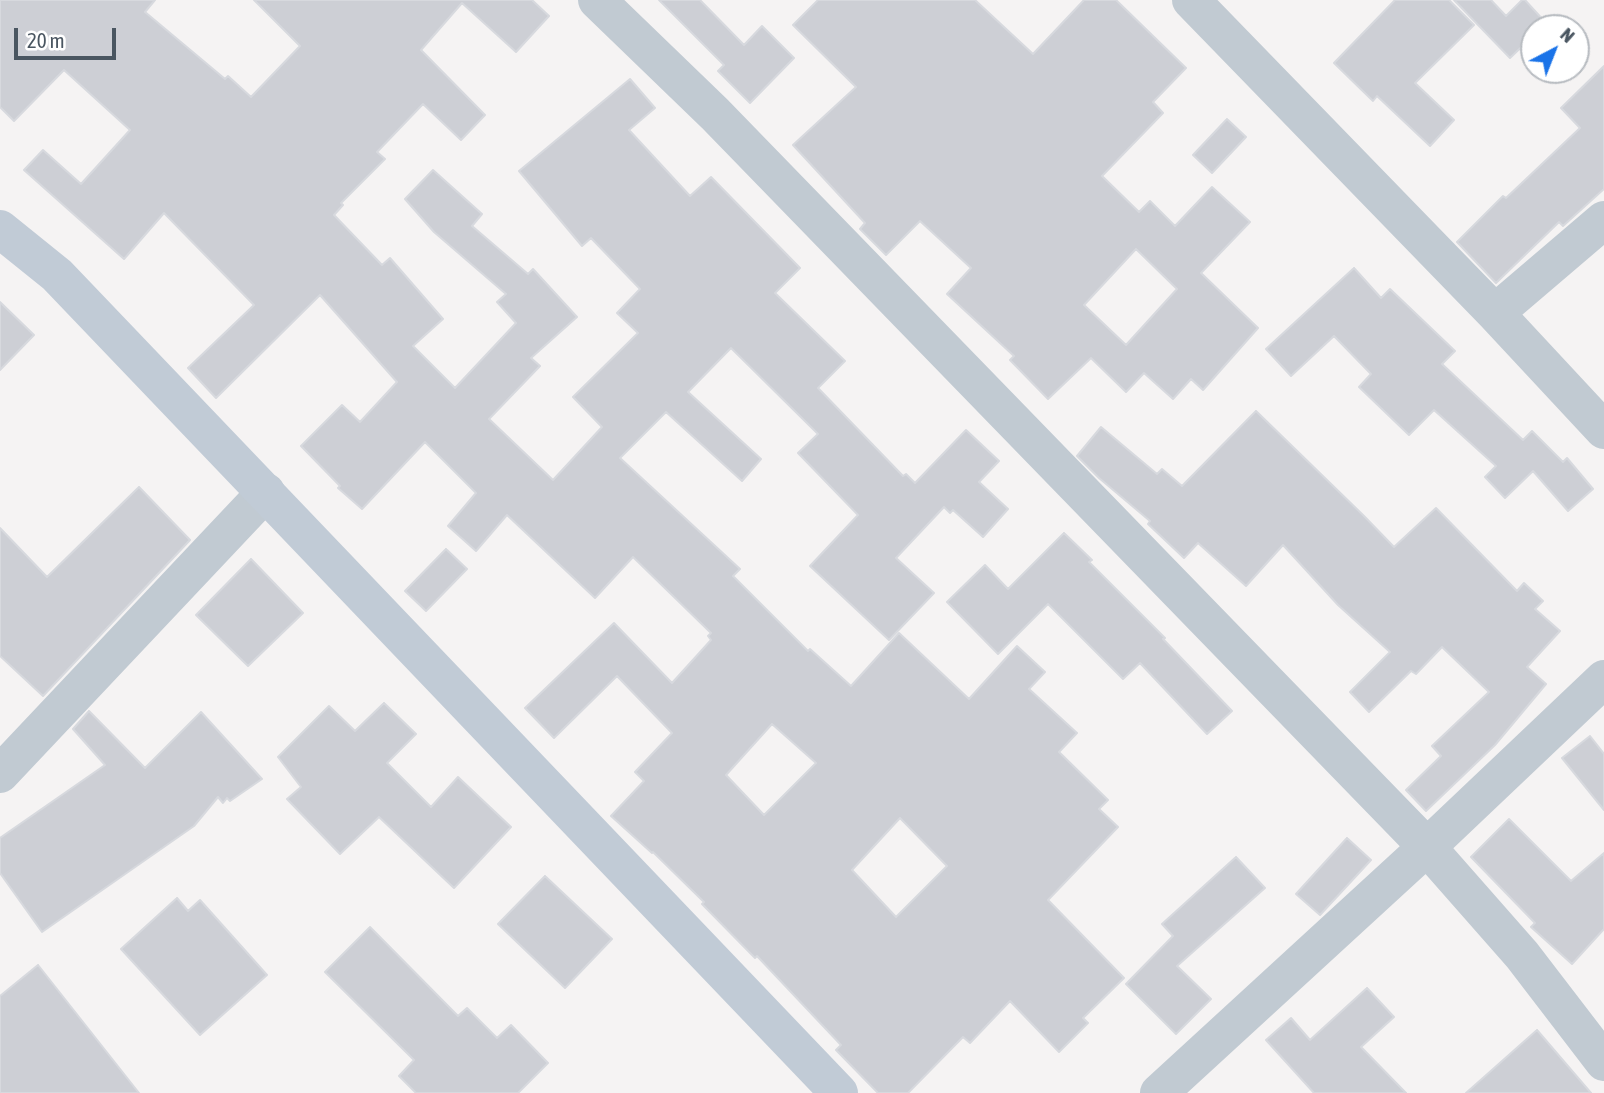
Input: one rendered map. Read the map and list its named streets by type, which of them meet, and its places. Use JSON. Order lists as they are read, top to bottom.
{
  "scale_bar": "20 m",
  "north": "top right"
}
